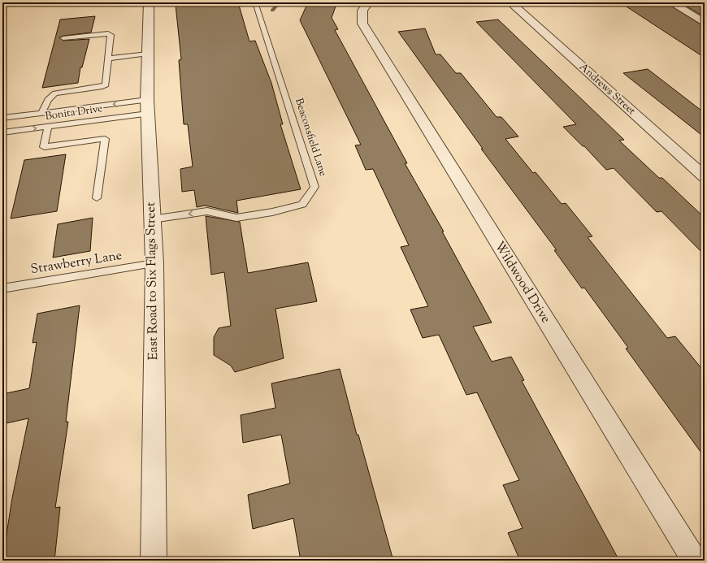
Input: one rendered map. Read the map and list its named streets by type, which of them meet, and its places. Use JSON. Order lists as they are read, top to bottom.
{
  "streets": {
    "street": ["Andrews Street", "East Road to Six Flags Street", "Wildwood Drive"],
    "lane": ["Bonita Drive", "Beaconsfield Lane", "Strawberry Lane"]
  },
  "crossings": [
    ["Bonita Drive", "East Road to Six Flags Street"],
    ["Beaconsfield Lane", "East Road to Six Flags Street"],
    ["Strawberry Lane", "East Road to Six Flags Street"]
  ]
}
